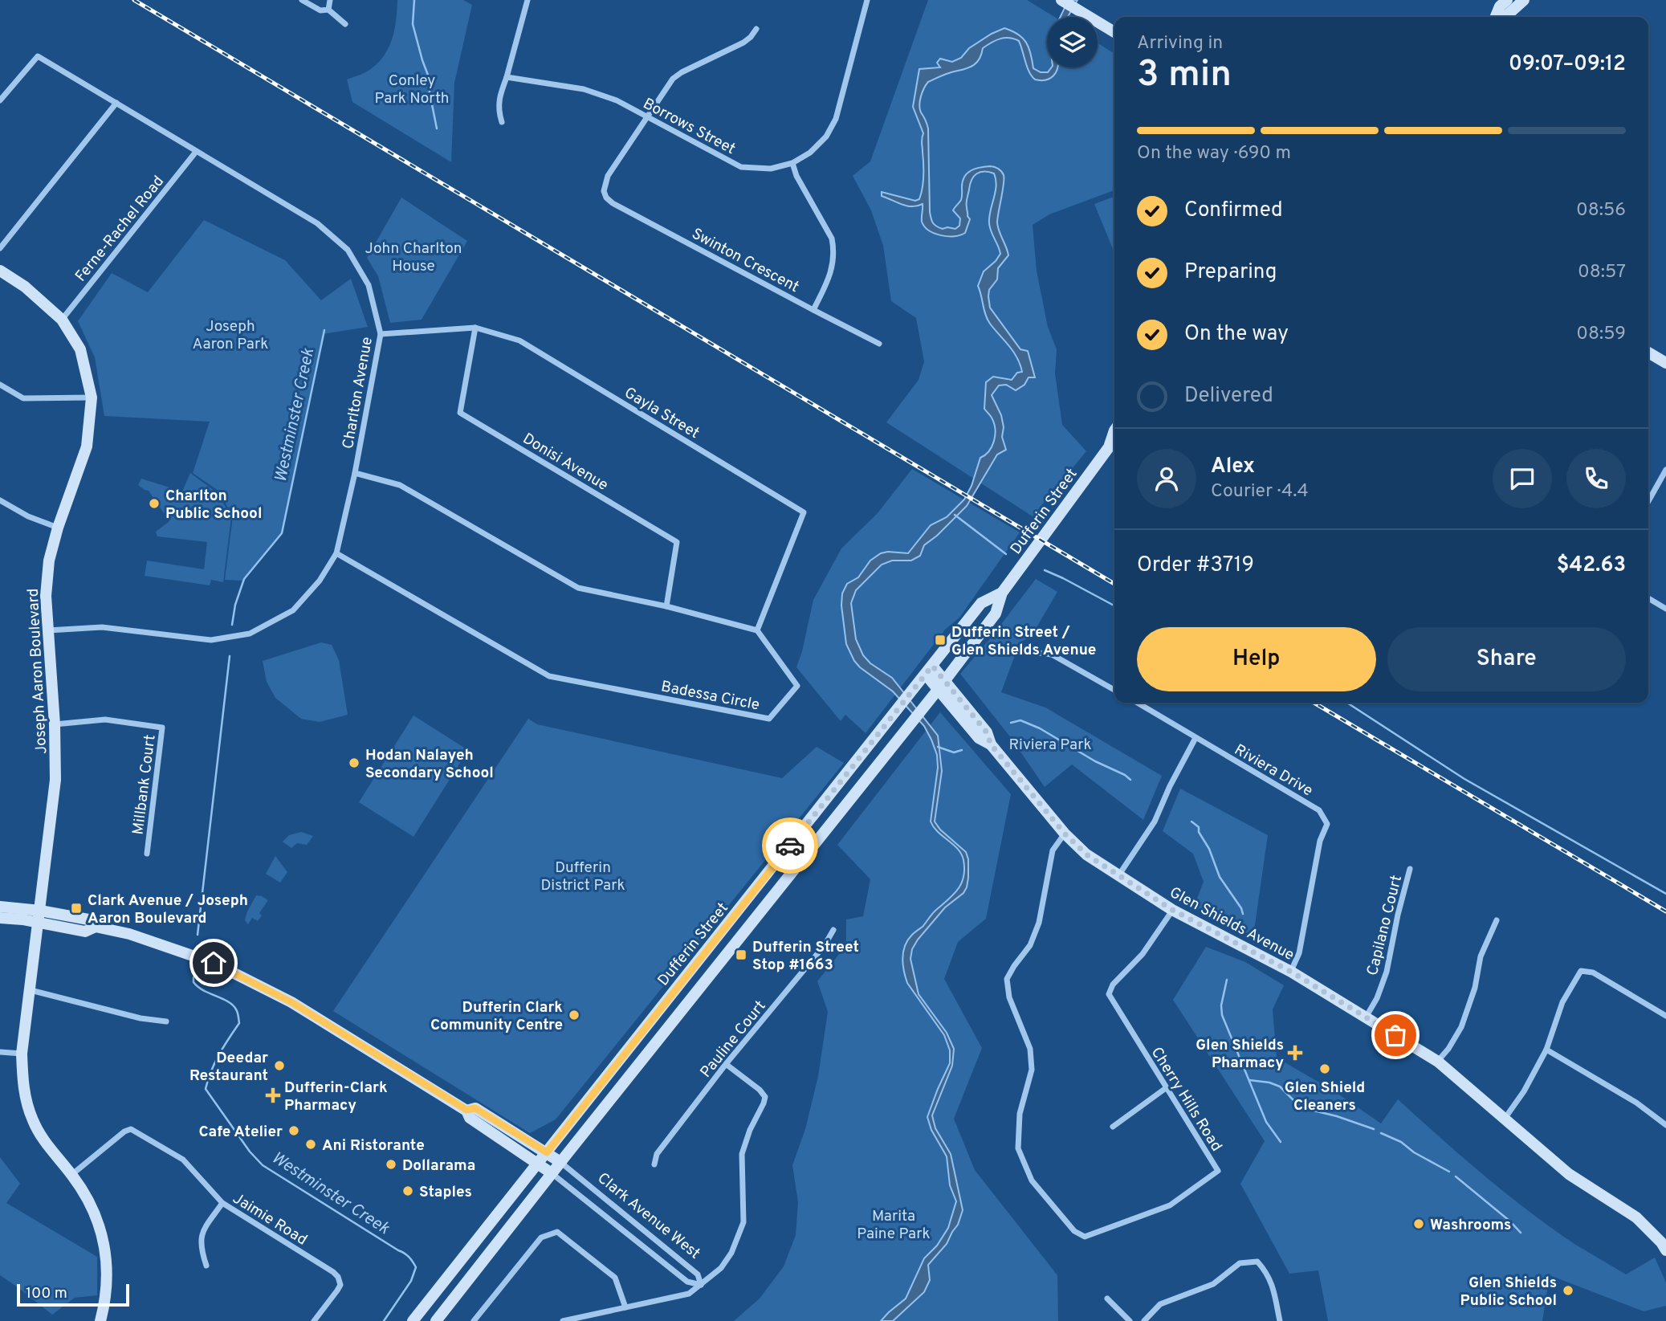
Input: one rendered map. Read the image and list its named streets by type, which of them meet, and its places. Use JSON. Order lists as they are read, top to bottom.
{
  "streets": {
    "street": [
      "Borrows Street",
      "Ferne-Rachel Road",
      "Swinton Crescent",
      "Charlton Avenue",
      "Gayla Street",
      "Donisi Avenue",
      "Dufferin Street",
      "Joseph Aaron Boulevard",
      "Badessa Circle",
      "Riviera Drive",
      "Millbank Court",
      "Glen Shields Avenue",
      "Capilano Court",
      "Pauline Court",
      "Cherry Hills Road",
      "Clark Avenue West",
      "Jaimie Road"
    ]
  },
  "crossings": [
    ["Borrows Street", "Swinton Crescent"],
    ["Ferne-Rachel Road", "Charlton Avenue"],
    ["Ferne-Rachel Road", "Joseph Aaron Boulevard"],
    ["Charlton Avenue", "Gayla Street"],
    ["Charlton Avenue", "Joseph Aaron Boulevard"],
    ["Charlton Avenue", "Badessa Circle"],
    ["Gayla Street", "Donisi Avenue"],
    ["Gayla Street", "Badessa Circle"],
    ["Dufferin Street", "Glen Shields Avenue"],
    ["Dufferin Street", "Clark Avenue West"],
    ["Joseph Aaron Boulevard", "Millbank Court"],
    ["Joseph Aaron Boulevard", "Clark Avenue West"],
    ["Joseph Aaron Boulevard", "Jaimie Road"],
    ["Riviera Drive", "Glen Shields Avenue"],
    ["Glen Shields Avenue", "Capilano Court"],
    ["Glen Shields Avenue", "Cherry Hills Road"]
  ],
  "water": ["Westminster Creek"],
  "parks": [
    "Conley Park North",
    "John Charlton House",
    "Joseph Aaron Park",
    "Riviera Park",
    "Dufferin District Park",
    "Marita Paine Park"
  ],
  "places": {
    "other": [
      "Charlton Public School",
      "Hodan Nalayeh Secondary School",
      "Dufferin Clark Community Centre",
      "Deedar Restaurant",
      "Glen Shield Cleaners",
      "Cafe Atelier",
      "Ani Ristorante",
      "Dollarama",
      "Staples",
      "Washrooms",
      "Glen Shields Public School"
    ],
    "transit": ["Dufferin Street / Glen Shields Avenue", "Clark Avenue / Joseph Aaron Boulevard", "Dufferin Street Stop #1663"],
    "health": ["Glen Shields Pharmacy", "Dufferin-Clark Pharmacy"]
  },
  "scale_bar": "100 m",
  "page": {
    "heading": ["3 min", "Arriving in", "09:07–09:12"],
    "panel": [
      "Alex",
      "Courier · 4.4",
      "Order #3719",
      "$42.63"
    ],
    "bar": "On the way · 690 m",
    "list": [
      ["Confirmed", "08:56"],
      ["Preparing", "08:57"],
      ["On the way", "08:59"],
      "Delivered"
    ],
    "buttons": ["Help", "Share"],
    "scale": "100 m"
  }
}
